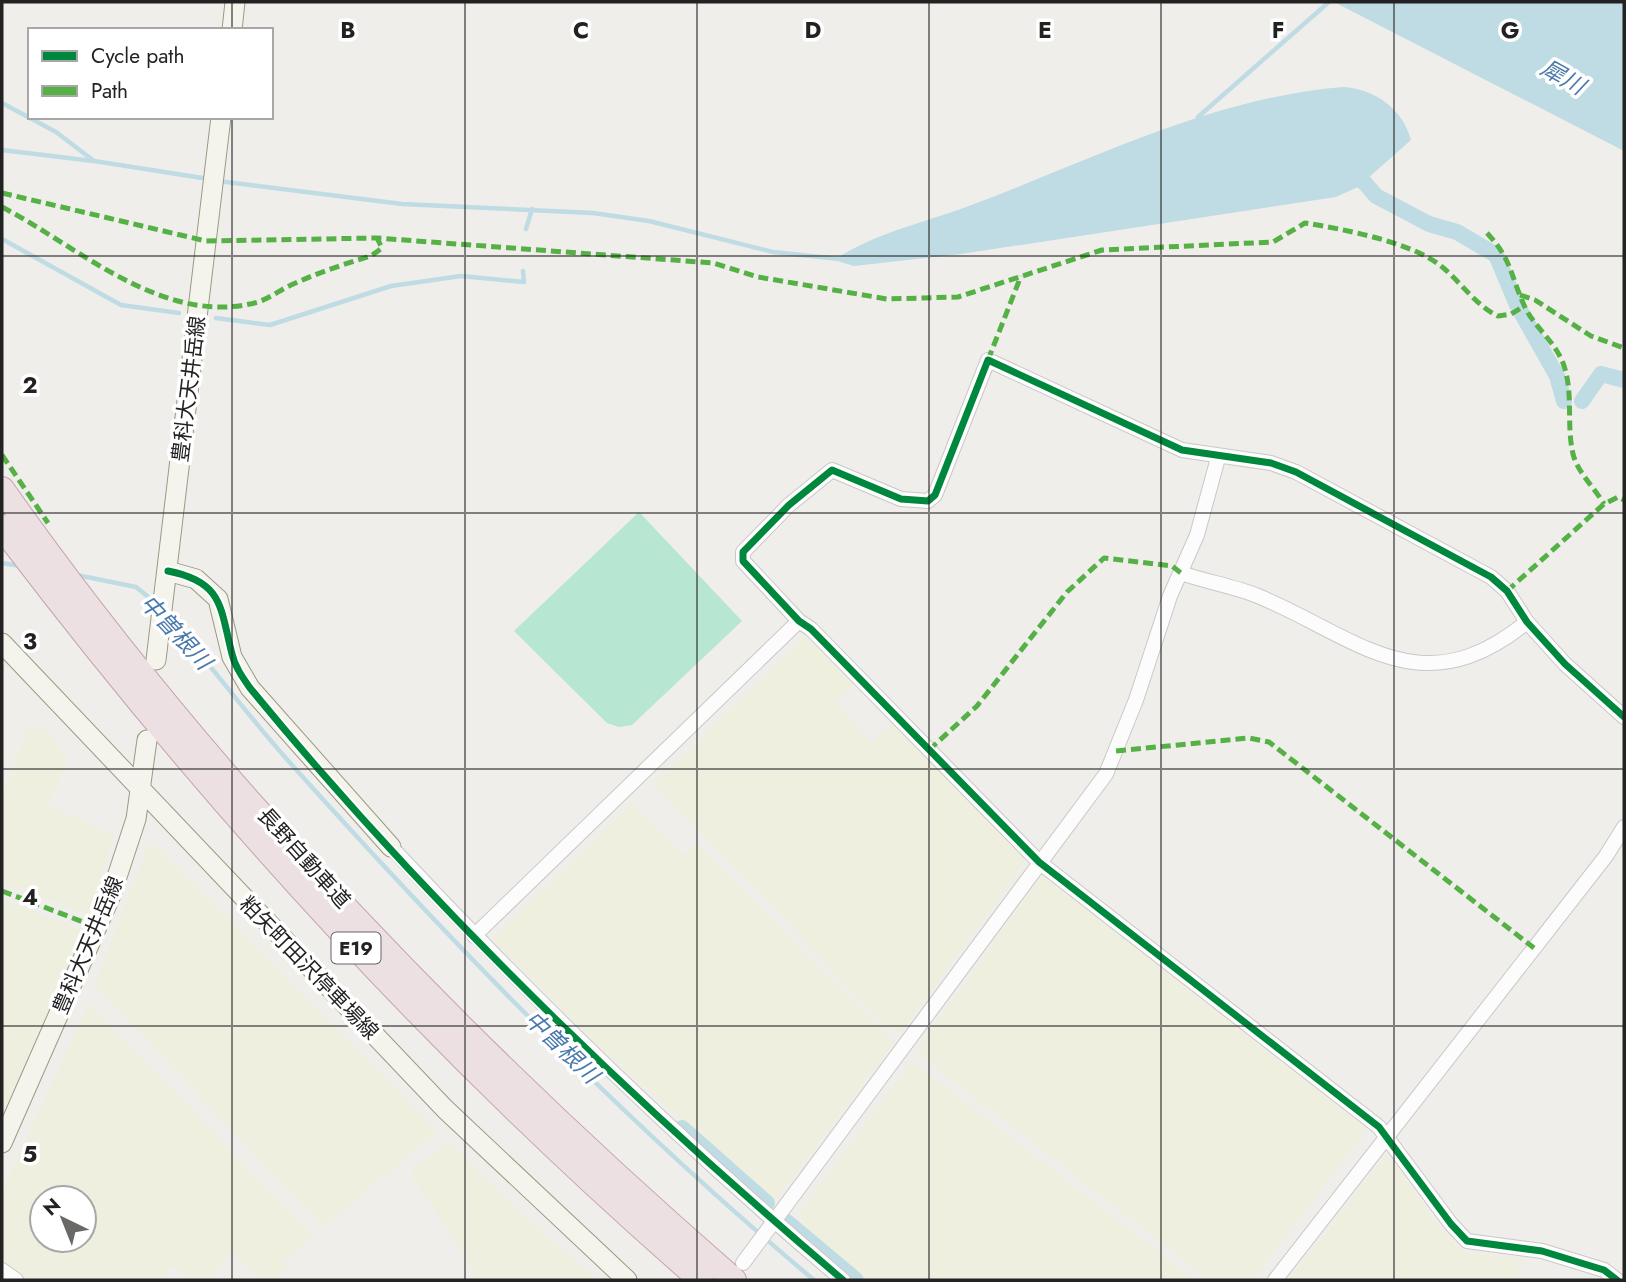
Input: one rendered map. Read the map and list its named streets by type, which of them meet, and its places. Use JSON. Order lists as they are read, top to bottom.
{
  "streets": {
    "highway": ["長野自動車道", "E19"],
    "main road": ["豊科大天井岳線", "粕矢町田沢停車場線"]
  },
  "crossings": [
    ["豊科大天井岳線", "粕矢町田沢停車場線"]
  ],
  "water": ["犀川", "中曽根川"],
  "legend": ["Cycle path", "Path"],
  "north": "top left",
  "grid": {
    "columns": [
      "B",
      "C",
      "D",
      "E",
      "F",
      "G"
    ],
    "rows": [
      "2",
      "3",
      "4",
      "5"
    ]
  }
}
